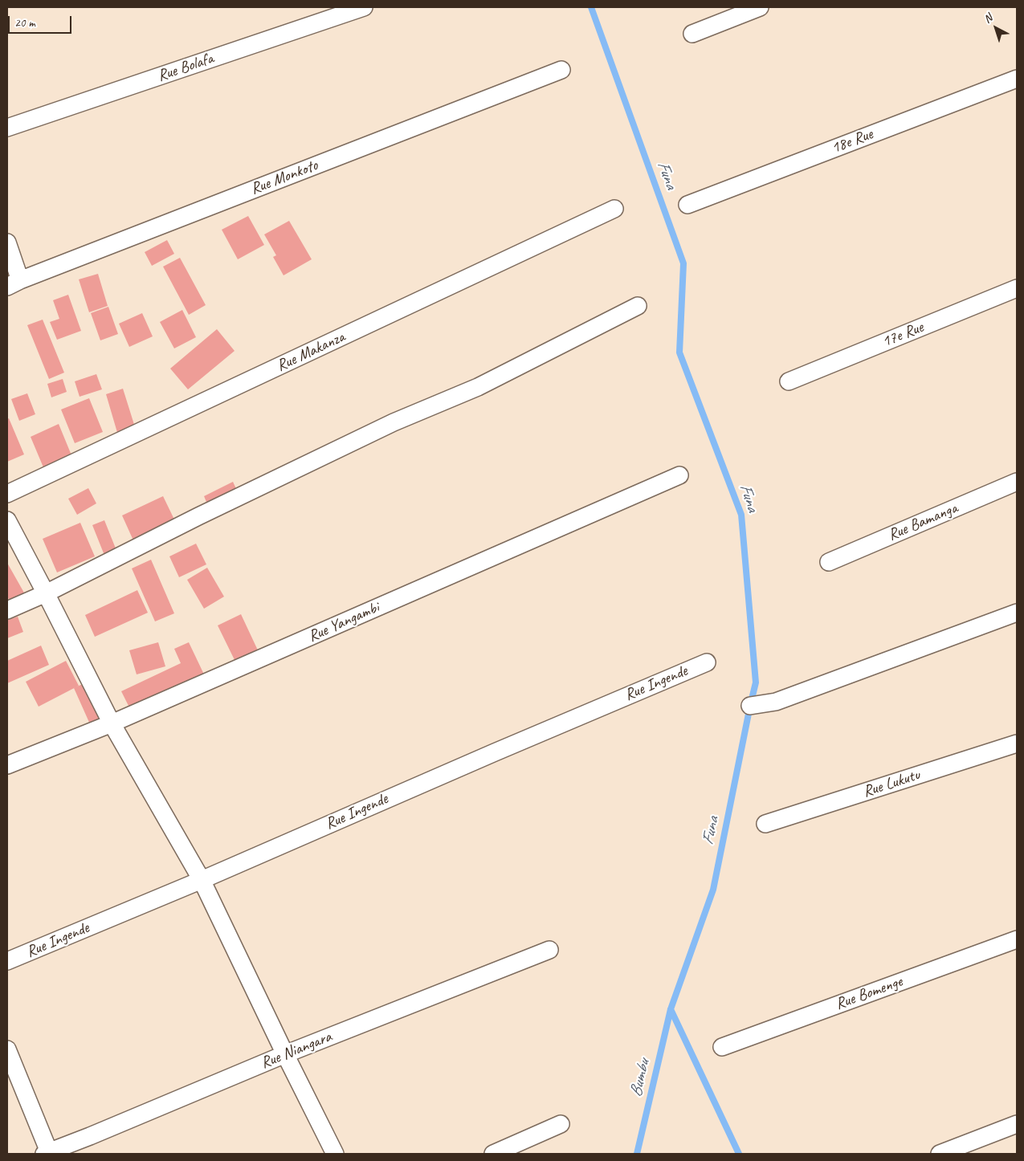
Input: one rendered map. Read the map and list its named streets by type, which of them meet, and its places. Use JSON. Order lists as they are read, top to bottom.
{
  "streets": {
    "street": [
      "Rue Bolafa",
      "18e Rue",
      "Rue Monkoto",
      "17e Rue",
      "Rue Makanza",
      "Rue Bamanga",
      "Rue Yangambi",
      "Rue Ingende",
      "Rue Lukutu",
      "Rue Bomenge",
      "Rue Niangara"
    ]
  },
  "water": ["Funa", "Bumbu"],
  "scale_bar": "20 m",
  "north": "top left"
}
